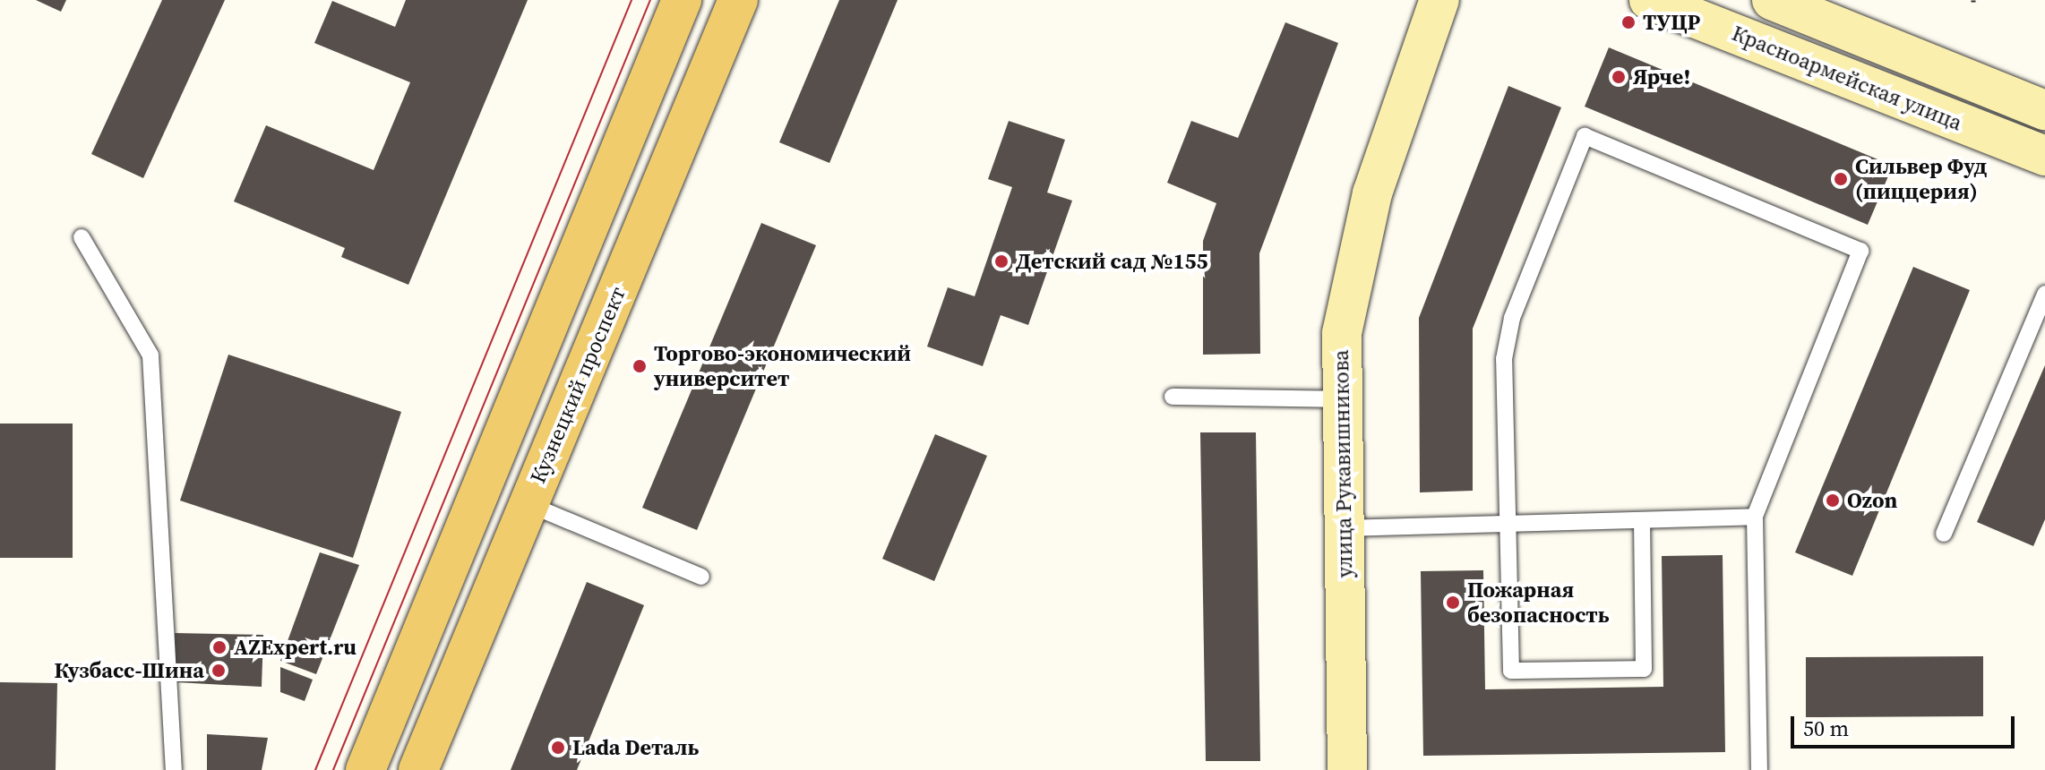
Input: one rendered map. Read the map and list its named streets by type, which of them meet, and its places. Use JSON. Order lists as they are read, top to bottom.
{
  "streets": {
    "main road": ["Кузнецкий проспект"],
    "street": ["Красноармейская улица", "улица Рукавишникова"]
  },
  "places": [
    "ТУЦР",
    "Ярче!",
    "Сильвер Фуд (пиццерия)",
    "Детский сад №155",
    "Торгово-экономический университет",
    "Ozon",
    "Пожарная безопасность",
    "AZExpert.ru",
    "Кузбасс-Шина",
    "Lada Dеталь"
  ],
  "scale_bar": "50 m"
}
